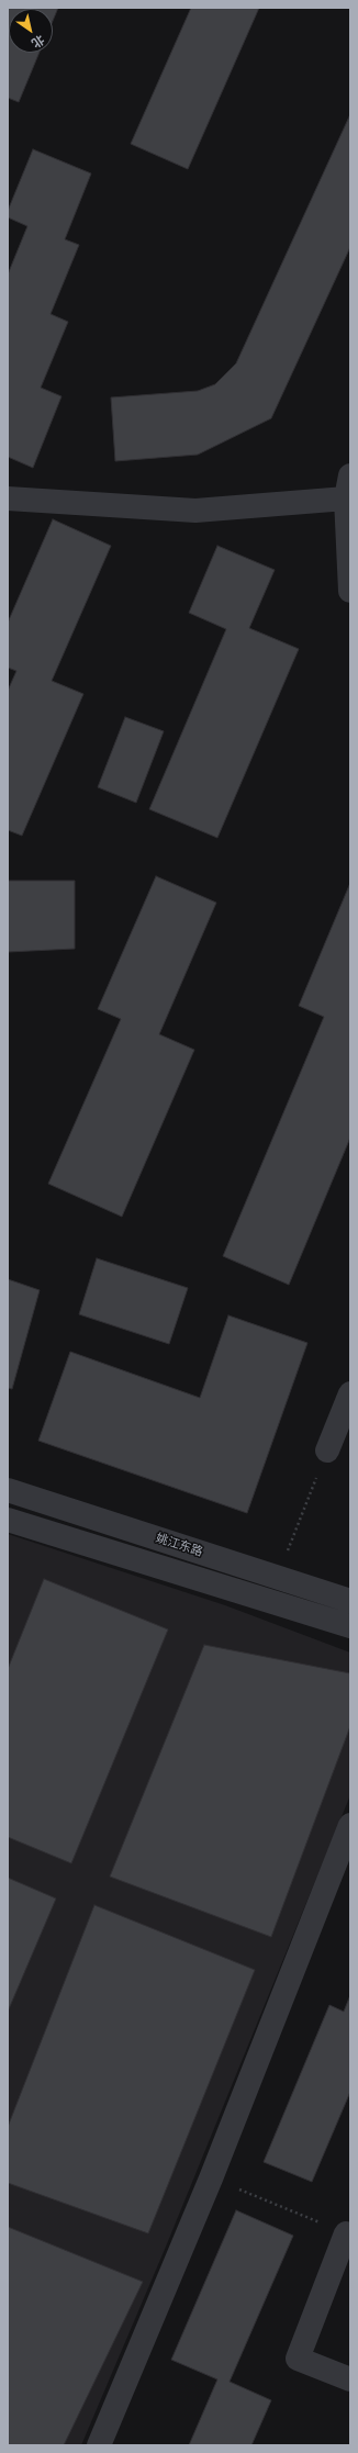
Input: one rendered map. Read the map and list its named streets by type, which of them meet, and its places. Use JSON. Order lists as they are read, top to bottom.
{
  "streets": {
    "street": ["姚江东路"]
  },
  "north": "bottom right"
}
